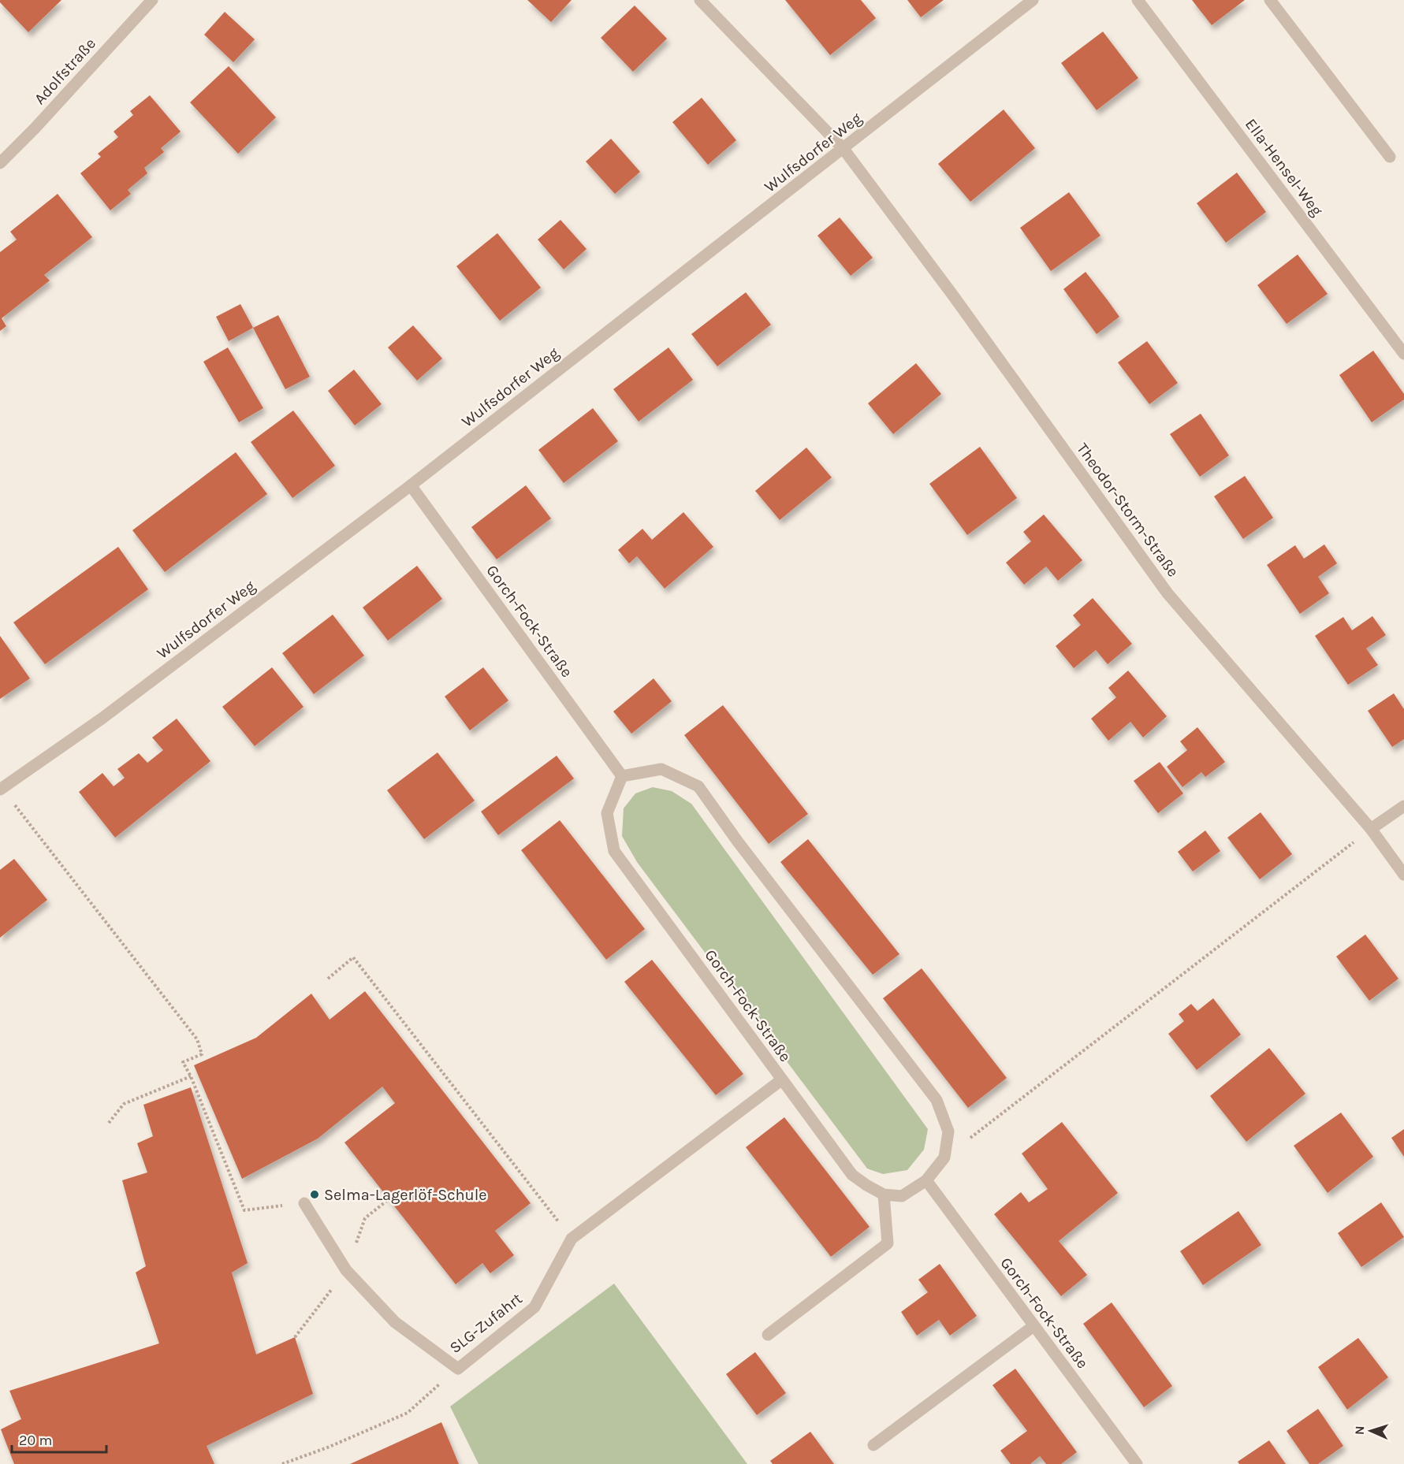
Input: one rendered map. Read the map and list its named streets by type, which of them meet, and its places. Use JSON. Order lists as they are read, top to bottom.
{
  "streets": {
    "street": [
      "Adolfstraße",
      "Wulfsdorfer Weg",
      "Ella-Hensel-Weg",
      "Theodor-Storm-Straße",
      "Gorch-Fock-Straße",
      "SLG-Zufahrt"
    ]
  },
  "crossings": [
    ["Wulfsdorfer Weg", "Theodor-Storm-Straße"],
    ["Wulfsdorfer Weg", "Gorch-Fock-Straße"],
    ["Gorch-Fock-Straße", "SLG-Zufahrt"]
  ],
  "places": ["Selma-Lagerlöf-Schule"],
  "scale_bar": "20 m",
  "north": "left"
}
